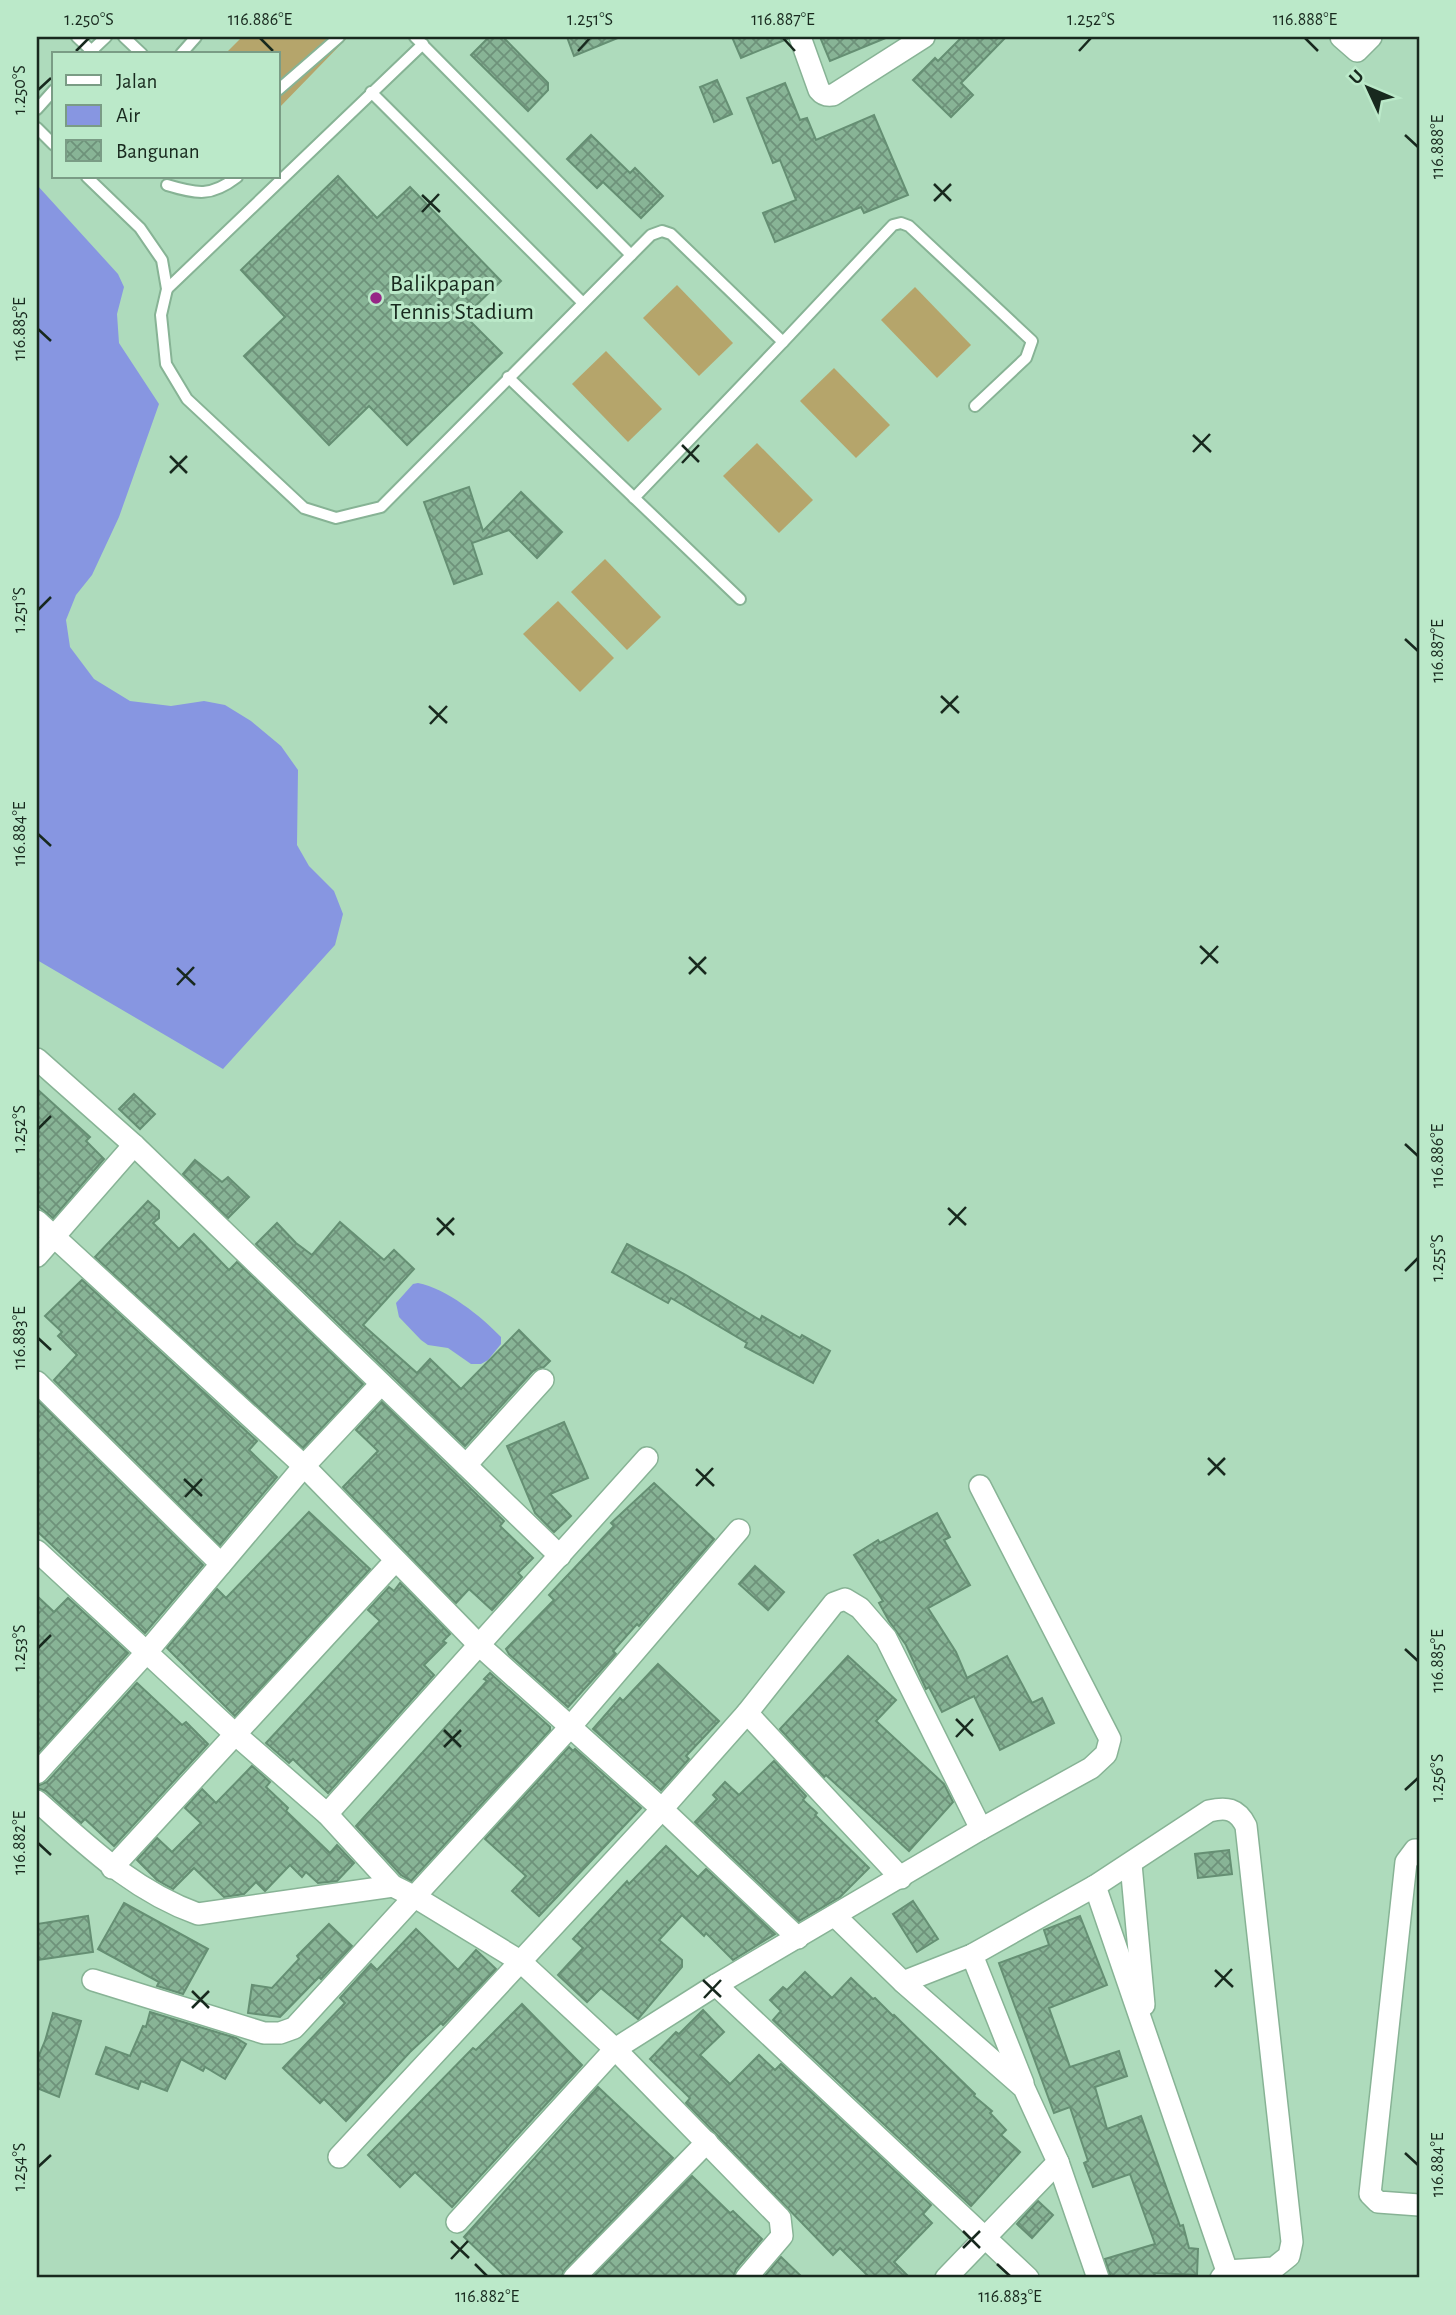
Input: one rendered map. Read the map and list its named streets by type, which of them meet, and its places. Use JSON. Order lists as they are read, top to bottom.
{
  "places": ["Balikpapan Tennis Stadium"],
  "legend": ["Jalan", "Air", "Bangunan"],
  "north": "top left",
  "coordinates": [
    "1.250°S",
    "116.886°E",
    "1.251°S",
    "116.887°E",
    "1.252°S",
    "116.888°E",
    "116.885°E",
    "116.884°E",
    "1.255°S",
    "116.883°E",
    "1.253°S",
    "1.256°S",
    "116.882°E",
    "1.254°S"
  ]
}
